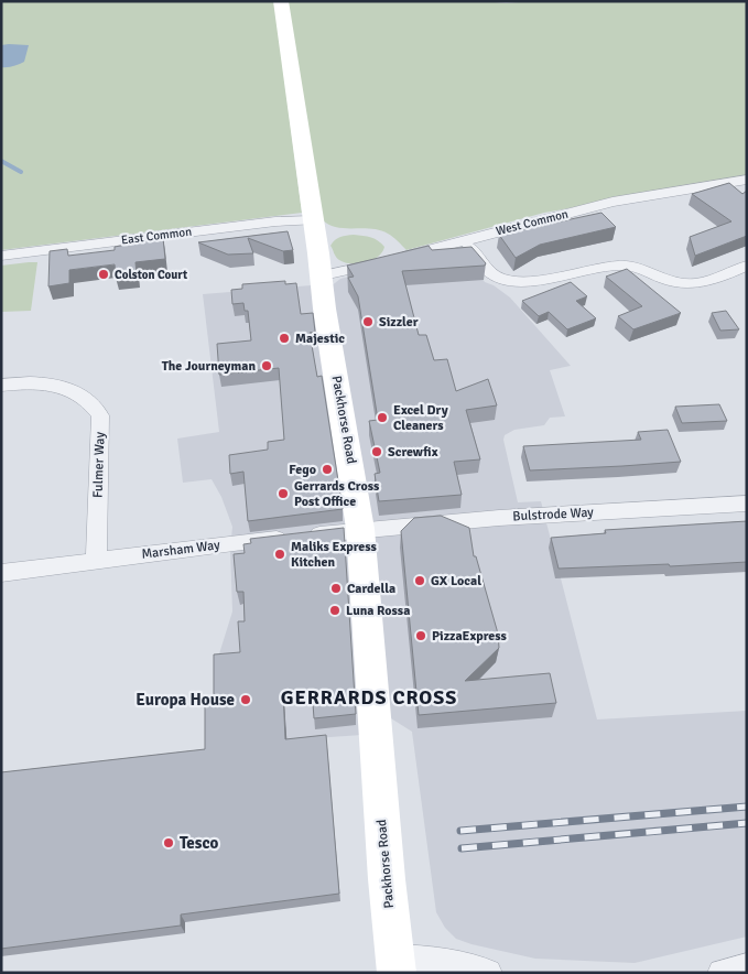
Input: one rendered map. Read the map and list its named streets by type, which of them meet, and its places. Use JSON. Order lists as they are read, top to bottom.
{
  "streets": {
    "main road": ["Packhorse Road"],
    "street": [
      "West Common",
      "East Common",
      "Fulmer Way",
      "Bulstrode Way",
      "Marsham Way"
    ]
  },
  "crossings": [
    ["West Common", "Packhorse Road"],
    ["East Common", "Packhorse Road"],
    ["Packhorse Road", "Bulstrode Way"],
    ["Packhorse Road", "Marsham Way"],
    ["Fulmer Way", "Marsham Way"],
    ["Bulstrode Way", "Marsham Way"]
  ],
  "districts": ["GERRARDS CROSS"],
  "places": [
    "Colston Court",
    "Sizzler",
    "Majestic",
    "The Journeyman",
    "Excel Dry Cleaners",
    "Screwfix",
    "Fego",
    "Gerrards Cross Post Office",
    "Maliks Express Kitchen",
    "GX Local",
    "Cardella",
    "Luna Rossa",
    "PizzaExpress",
    "Europa House",
    "Tesco"
  ]
}
